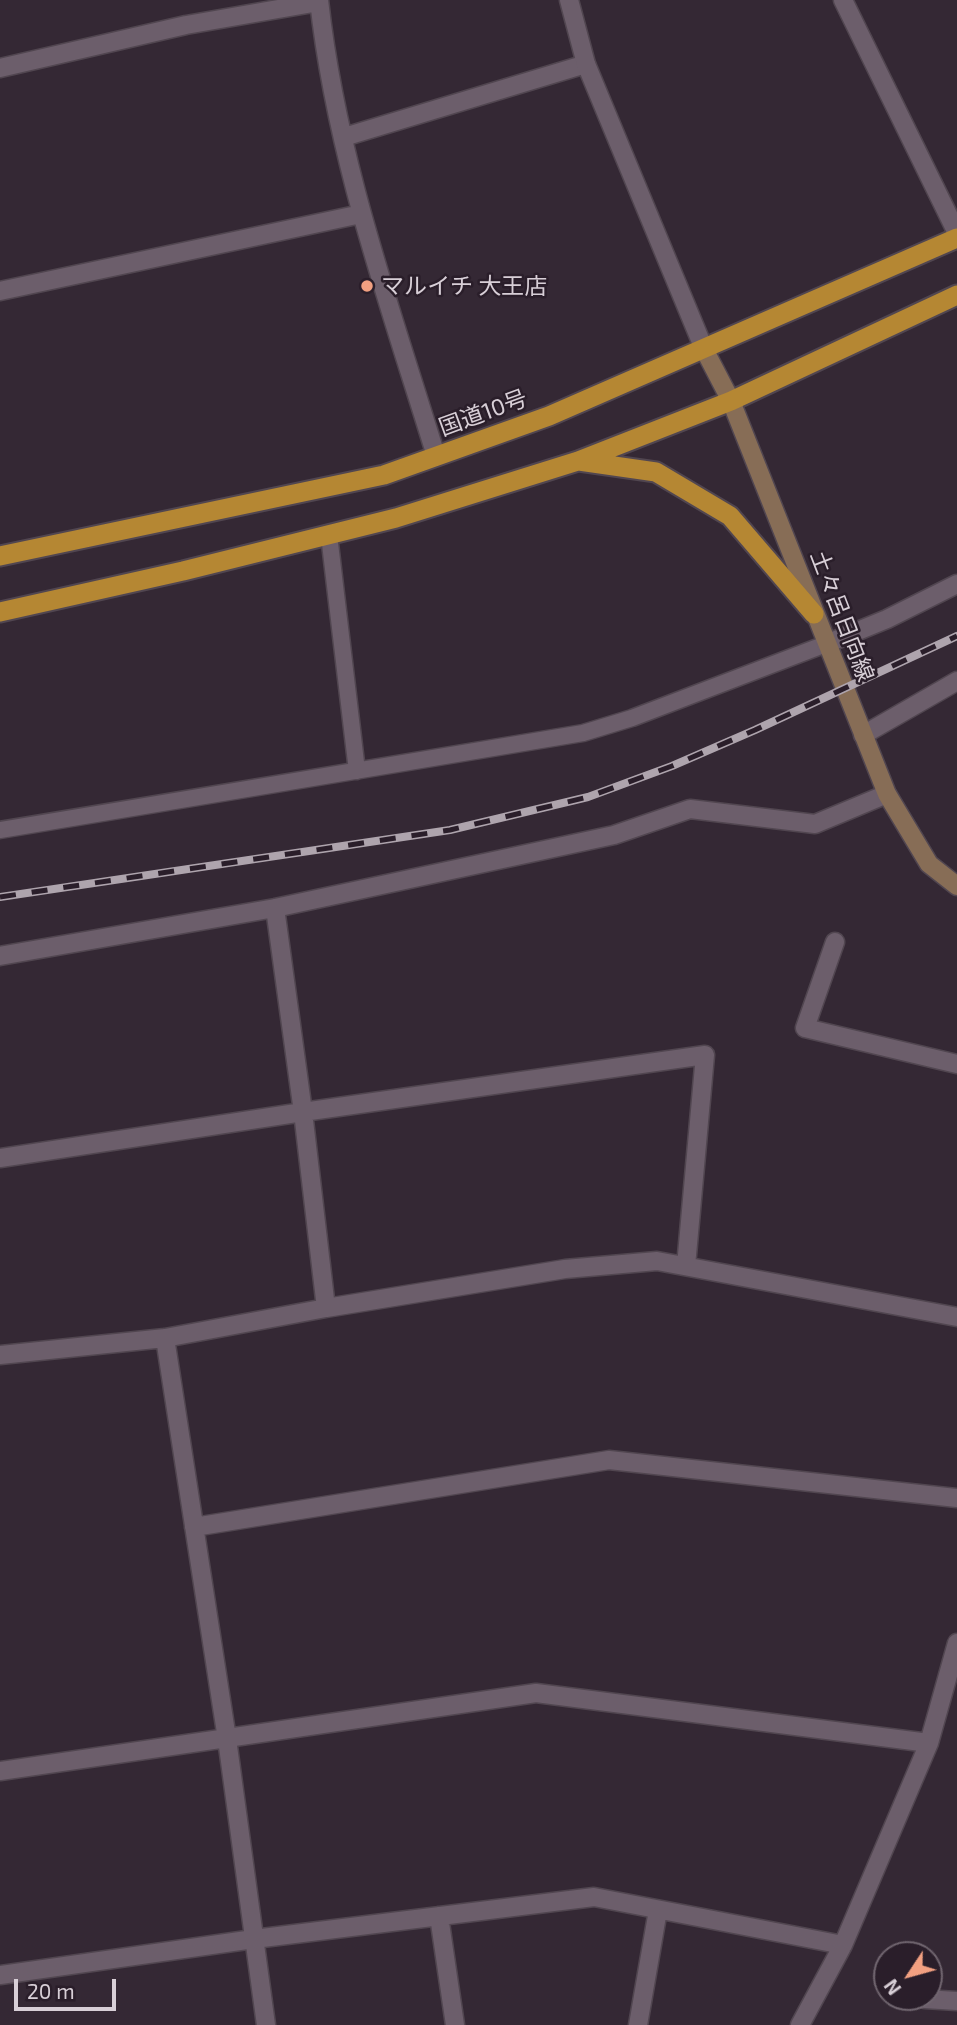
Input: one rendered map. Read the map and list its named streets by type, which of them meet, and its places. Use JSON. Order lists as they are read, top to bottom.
{
  "streets": {
    "highway": ["国道10号"],
    "main road": ["土々呂日向線"]
  },
  "crossings": [
    ["国道10号", "土々呂日向線"]
  ],
  "places": ["マルイチ 大王店"],
  "scale_bar": "20 m",
  "north": "bottom left"
}
